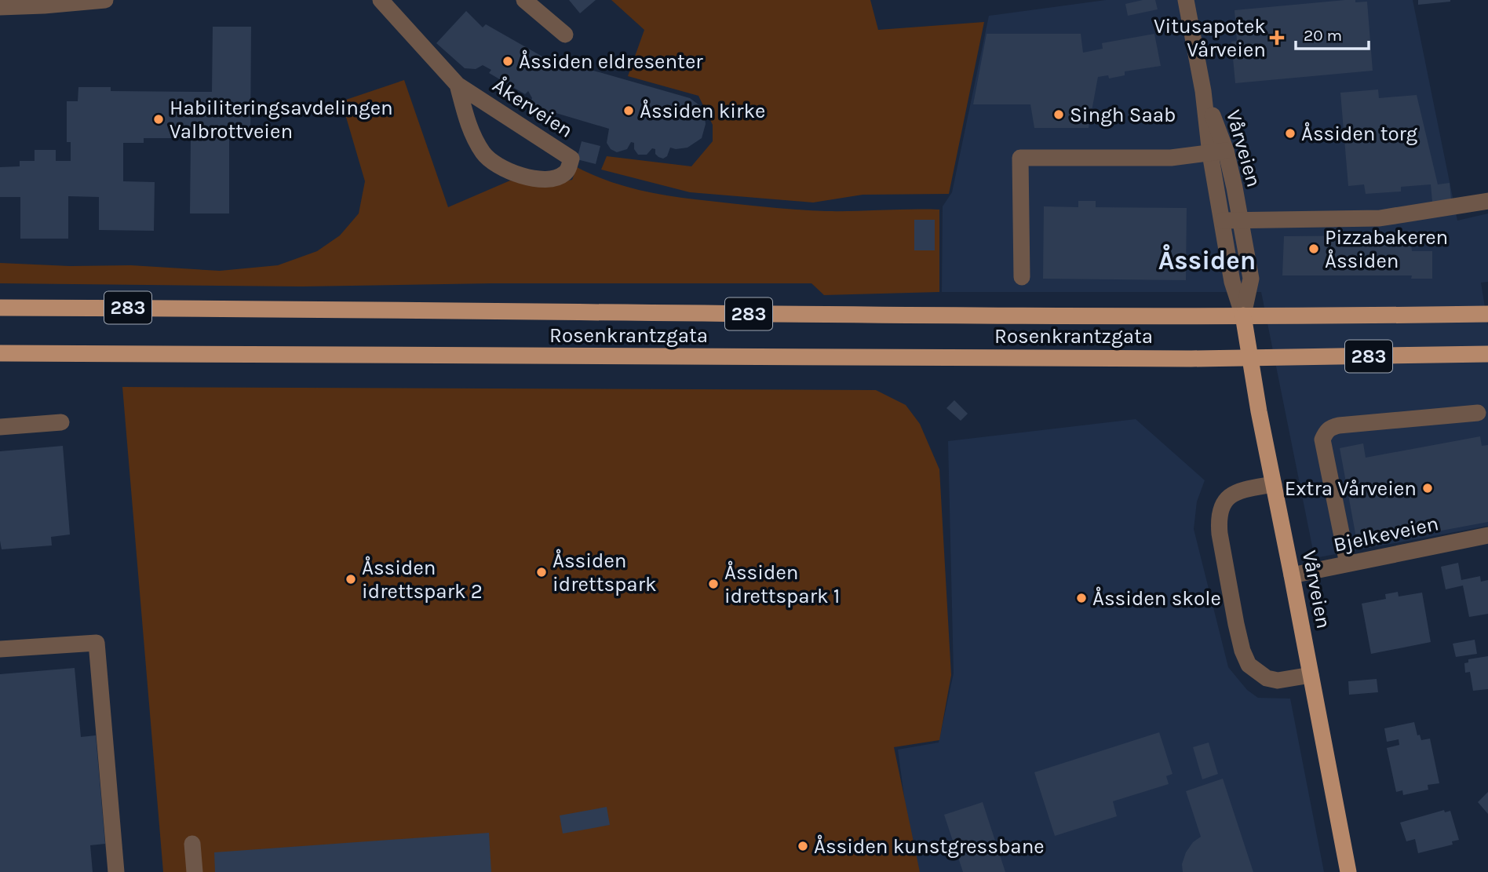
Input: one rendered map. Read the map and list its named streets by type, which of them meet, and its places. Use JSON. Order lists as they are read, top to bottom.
{
  "streets": {
    "main road": ["Vårveien", "283", "Rosenkrantzgata"],
    "street": ["Åkerveien", "Bjelkeveien"]
  },
  "crossings": [
    ["Vårveien", "Rosenkrantzgata"],
    ["Vårveien", "Bjelkeveien"]
  ],
  "districts": ["Åssiden"],
  "places": {
    "health": ["Vitusapotek Vårveien"],
    "other": [
      "Åssiden eldresenter",
      "Åssiden kirke",
      "Singh Saab",
      "Habiliteringsavdelingen Valbrottveien",
      "Åssiden torg",
      "Pizzabakeren Åssiden",
      "Extra Vårveien",
      "Åssiden idrettspark",
      "Åssiden idrettspark 2",
      "Åssiden idrettspark 1",
      "Åssiden skole",
      "Åssiden kunstgressbane"
    ]
  },
  "scale_bar": "20 m"
}
